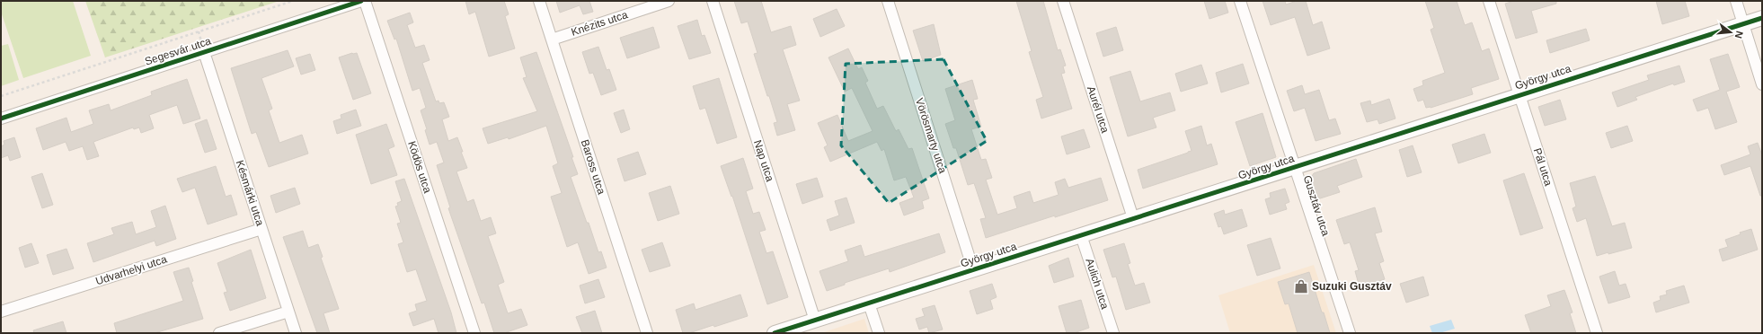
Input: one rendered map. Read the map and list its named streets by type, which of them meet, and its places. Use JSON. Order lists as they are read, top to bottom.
{
  "streets": {
    "street": [
      "Knézits utca",
      "Segesvár utca",
      "György utca",
      "Aurél utca",
      "Vörösmarty utca",
      "Nap utca",
      "Ködös utca",
      "Baross utca",
      "Pál utca",
      "Késmárki utca",
      "Gusztáv utca",
      "Udvarhelyi utca",
      "Aulich utca"
    ]
  },
  "crossings": [
    ["Knézits utca", "Baross utca"],
    ["Segesvár utca", "Késmárki utca"],
    ["György utca", "Aurél utca"],
    ["György utca", "Vörösmarty utca"],
    ["György utca", "Nap utca"],
    ["György utca", "Pál utca"],
    ["György utca", "Gusztáv utca"],
    ["György utca", "Aulich utca"],
    ["Késmárki utca", "Udvarhelyi utca"]
  ],
  "places": {
    "shop": ["Suzuki Gusztáv"]
  },
  "north": "right"
}
